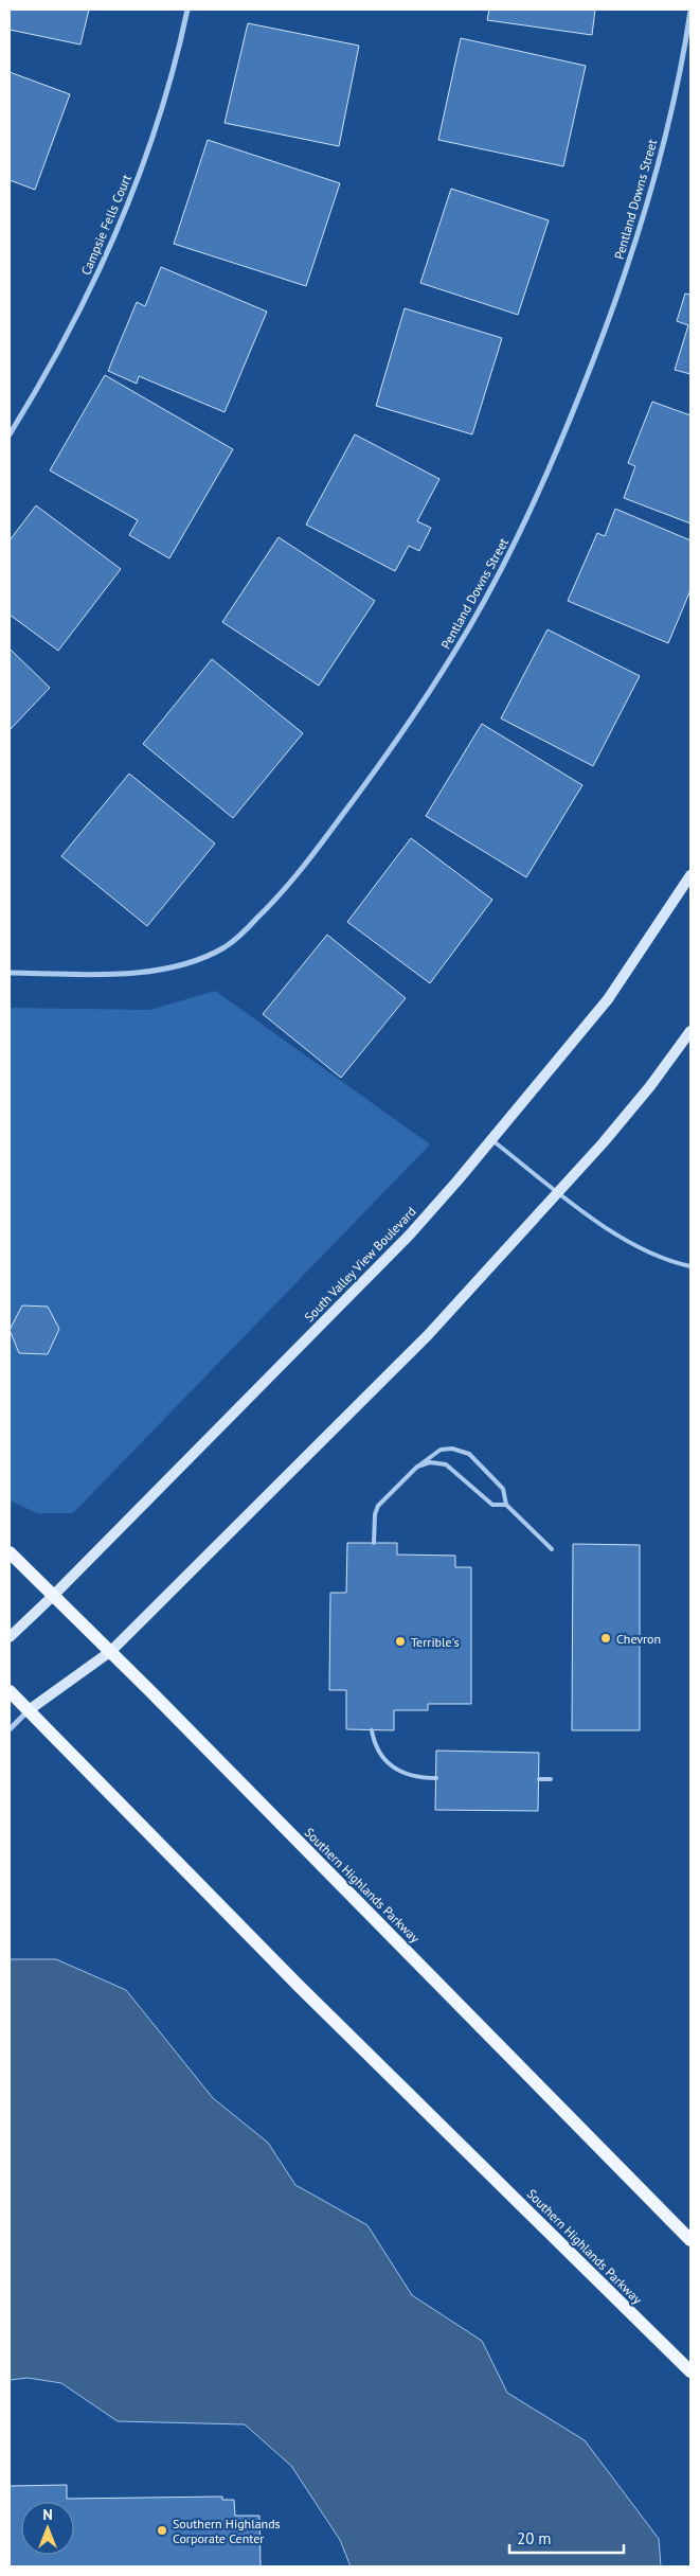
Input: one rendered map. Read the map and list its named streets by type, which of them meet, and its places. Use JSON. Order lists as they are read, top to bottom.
{
  "streets": {
    "main road": ["South Valley View Boulevard", "Southern Highlands Parkway"],
    "street": ["Pentland Downs Street", "Campsie Fells Court"]
  },
  "crossings": [
    ["South Valley View Boulevard", "Southern Highlands Parkway"]
  ],
  "places": ["Chevron", "Terrible's", "Southern Highlands Corporate Center"],
  "scale_bar": "20 m",
  "north": "top"
}
